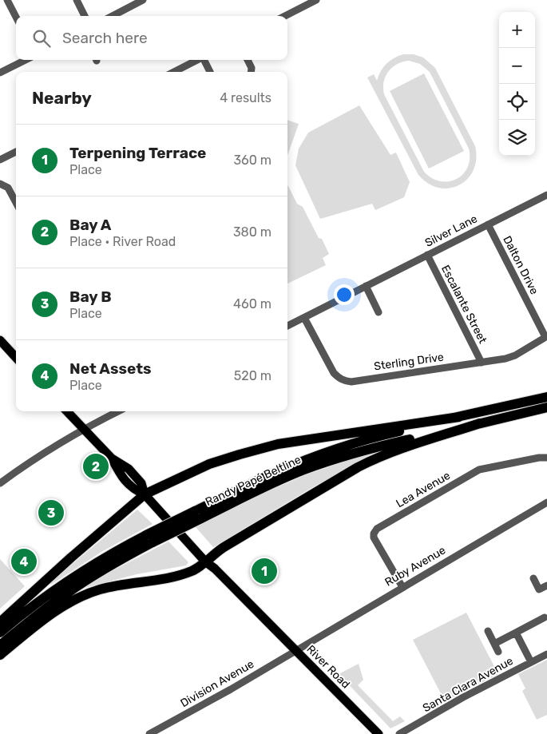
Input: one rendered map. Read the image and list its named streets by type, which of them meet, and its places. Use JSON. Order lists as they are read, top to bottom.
{
  "streets": {
    "highway": ["Randy Papé Beltline"],
    "main road": ["River Road"],
    "street": [
      "Silver Lane",
      "Dalton Drive",
      "Escalante Street",
      "Sterling Drive",
      "Lea Avenue",
      "Ruby Avenue",
      "Division Avenue",
      "Santa Clara Avenue"
    ]
  },
  "crossings": [
    ["Silver Lane", "Dalton Drive"],
    ["Silver Lane", "Escalante Street"],
    ["Silver Lane", "Sterling Drive"],
    ["Dalton Drive", "Sterling Drive"],
    ["Escalante Street", "Sterling Drive"],
    ["Lea Avenue", "Ruby Avenue"],
    ["Ruby Avenue", "River Road"],
    ["Ruby Avenue", "Division Avenue"],
    ["River Road", "Division Avenue"]
  ],
  "page": {
    "map_buttons": ["+", "−"],
    "search": "Search here",
    "heading": ["Nearby", "4 results"],
    "list": [
      {
        "mark": "1",
        "name": "Terpening Terrace",
        "note": "Place",
        "value": "360 m"
      },
      {
        "mark": "2",
        "name": "Bay A",
        "note": "Place · River Road",
        "value": "380 m"
      },
      {
        "mark": "3",
        "name": "Bay B",
        "note": "Place",
        "value": "460 m"
      },
      {
        "mark": "4",
        "name": "Net Assets",
        "note": "Place",
        "value": "520 m"
      }
    ],
    "pins": [
      "2",
      "3",
      "4",
      "1"
    ]
  }
}
